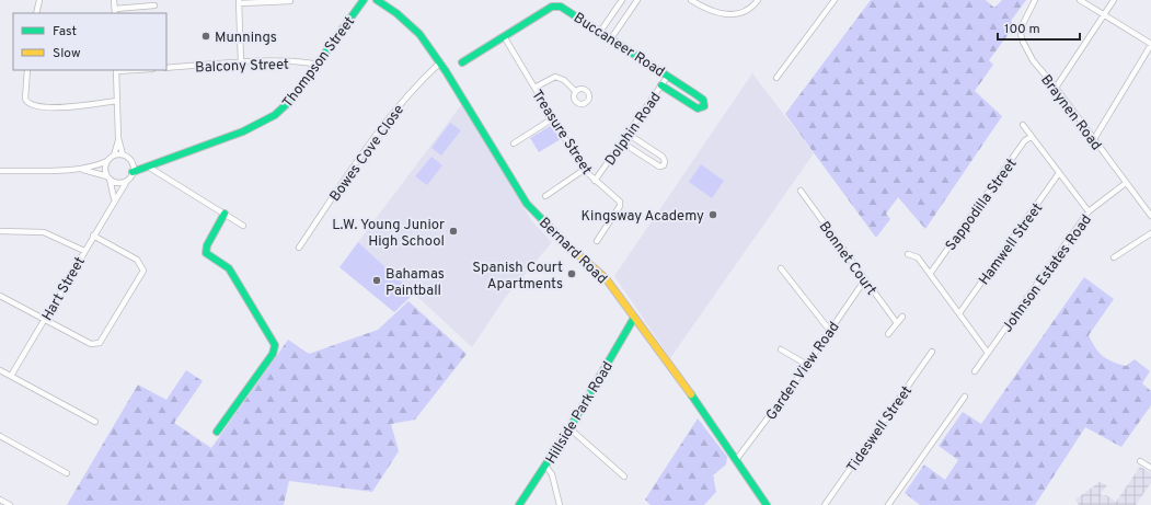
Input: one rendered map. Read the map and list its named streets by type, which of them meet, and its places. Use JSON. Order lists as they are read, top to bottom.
{
  "streets": {
    "street": [
      "Buccaneer Road",
      "Thompson Street",
      "Balcony Street",
      "Braynen Road",
      "Dolphin Road",
      "Treasure Street",
      "Bowes Cove Close",
      "Sappodilla Street",
      "Hamwell Street",
      "Bernard Road",
      "Bonnet Court",
      "Johnson Estates Road",
      "Hart Street",
      "Garden View Road",
      "Hillside Park Road",
      "Tideswell Street"
    ]
  },
  "crossings": [
    ["Buccaneer Road", "Dolphin Road"],
    ["Buccaneer Road", "Treasure Street"],
    ["Thompson Street", "Balcony Street"],
    ["Thompson Street", "Hart Street"],
    ["Braynen Road", "Johnson Estates Road"],
    ["Dolphin Road", "Treasure Street"],
    ["Bowes Cove Close", "Bernard Road"],
    ["Bernard Road", "Garden View Road"],
    ["Bernard Road", "Hillside Park Road"],
    ["Bonnet Court", "Garden View Road"]
  ],
  "places": [
    "Munnings",
    "Kingsway Academy",
    "L.W. Young Junior High School",
    "Spanish Court Apartments",
    "Bahamas Paintball"
  ],
  "legend": ["Fast", "Slow"],
  "scale_bar": "100 m"
}
